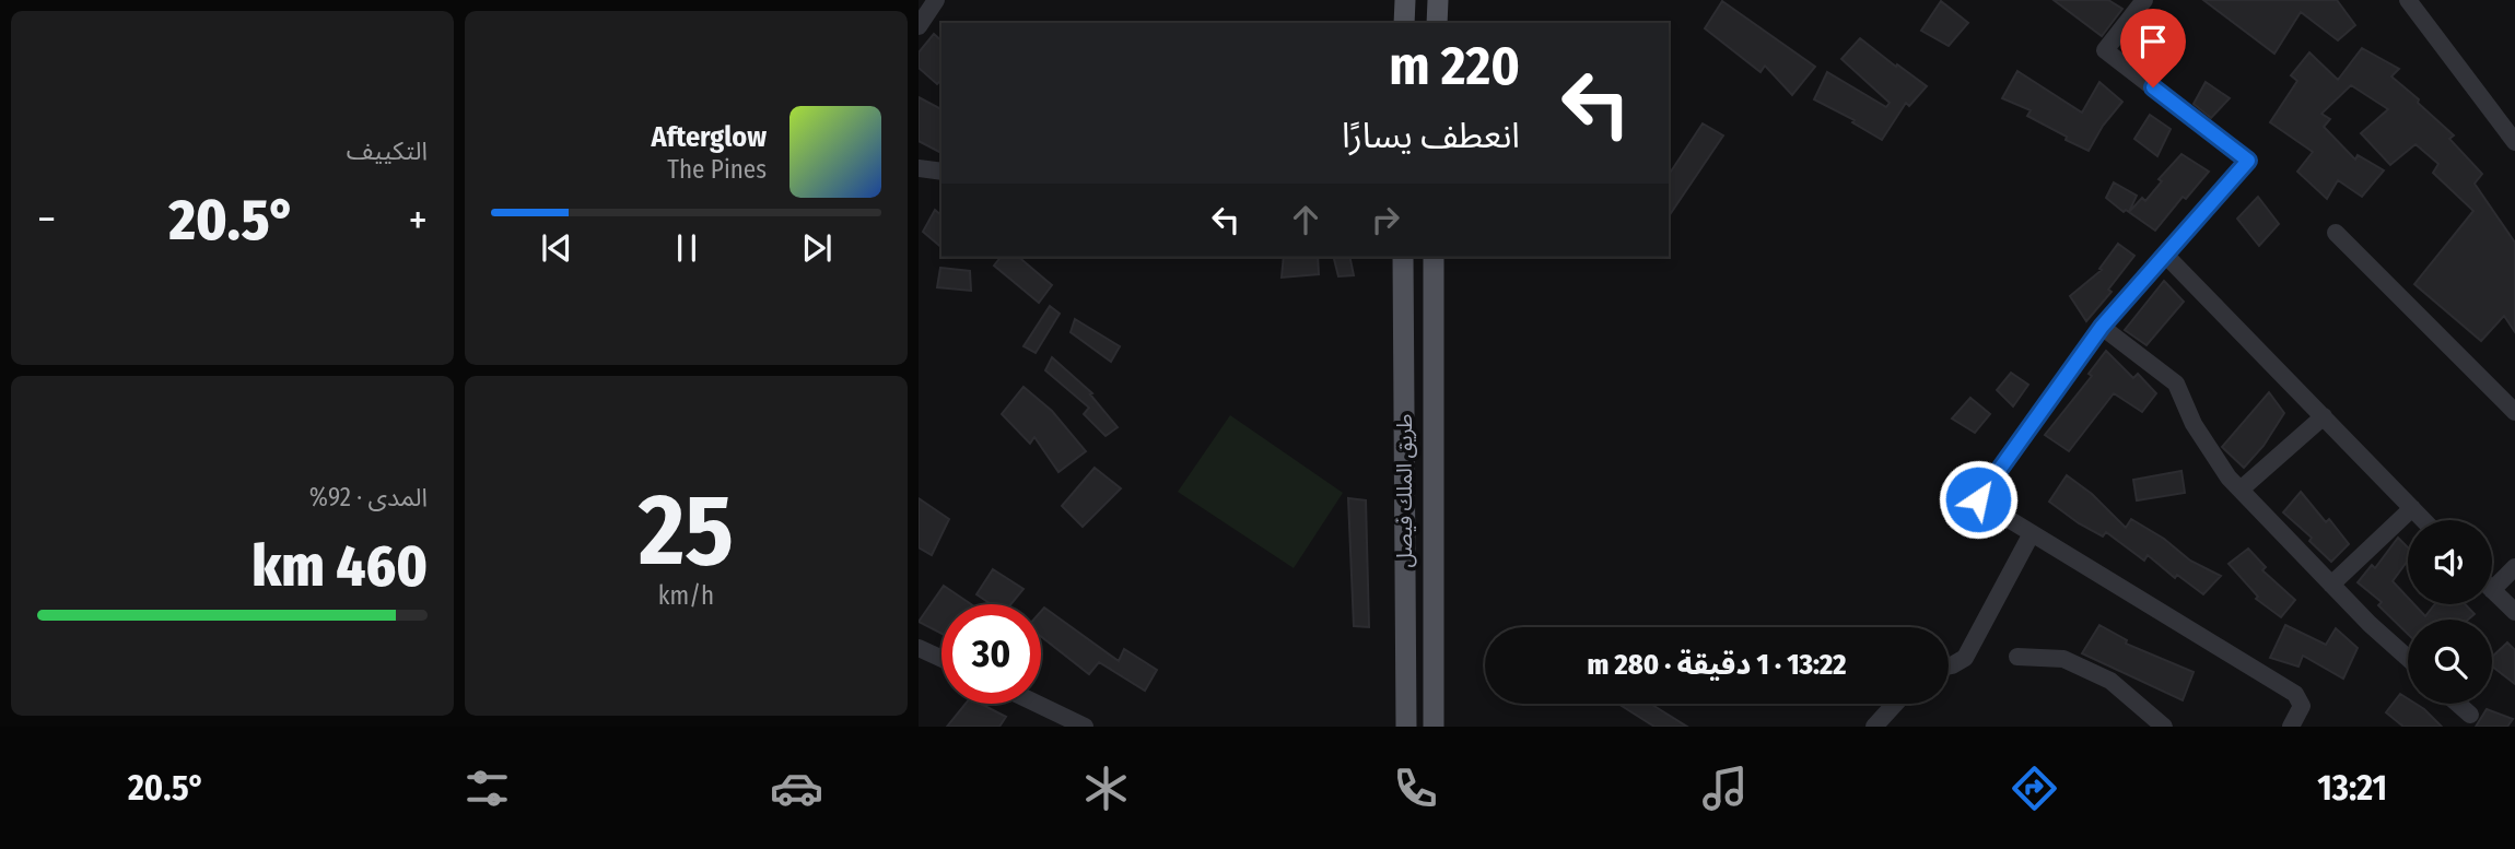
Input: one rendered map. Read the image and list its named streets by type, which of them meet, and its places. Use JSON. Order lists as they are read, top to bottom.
{
  "streets": {
    "main road": ["طريق الملك فيصل"]
  },
  "page": {
    "tile": [
      "التكييف",
      ["25", "km/h"],
      ["المدى · 92%", "460 km"]
    ],
    "turn": ["220 m", "انعطف يسارًا"],
    "song": ["Afterglow", "The Pines"],
    "heat": ["−", "20.5°", "+"],
    "limit": "30",
    "trip": "13:22 · 1 دقيقة · 280 m",
    "tabs": ["13:21", "20.5°"]
  }
}
